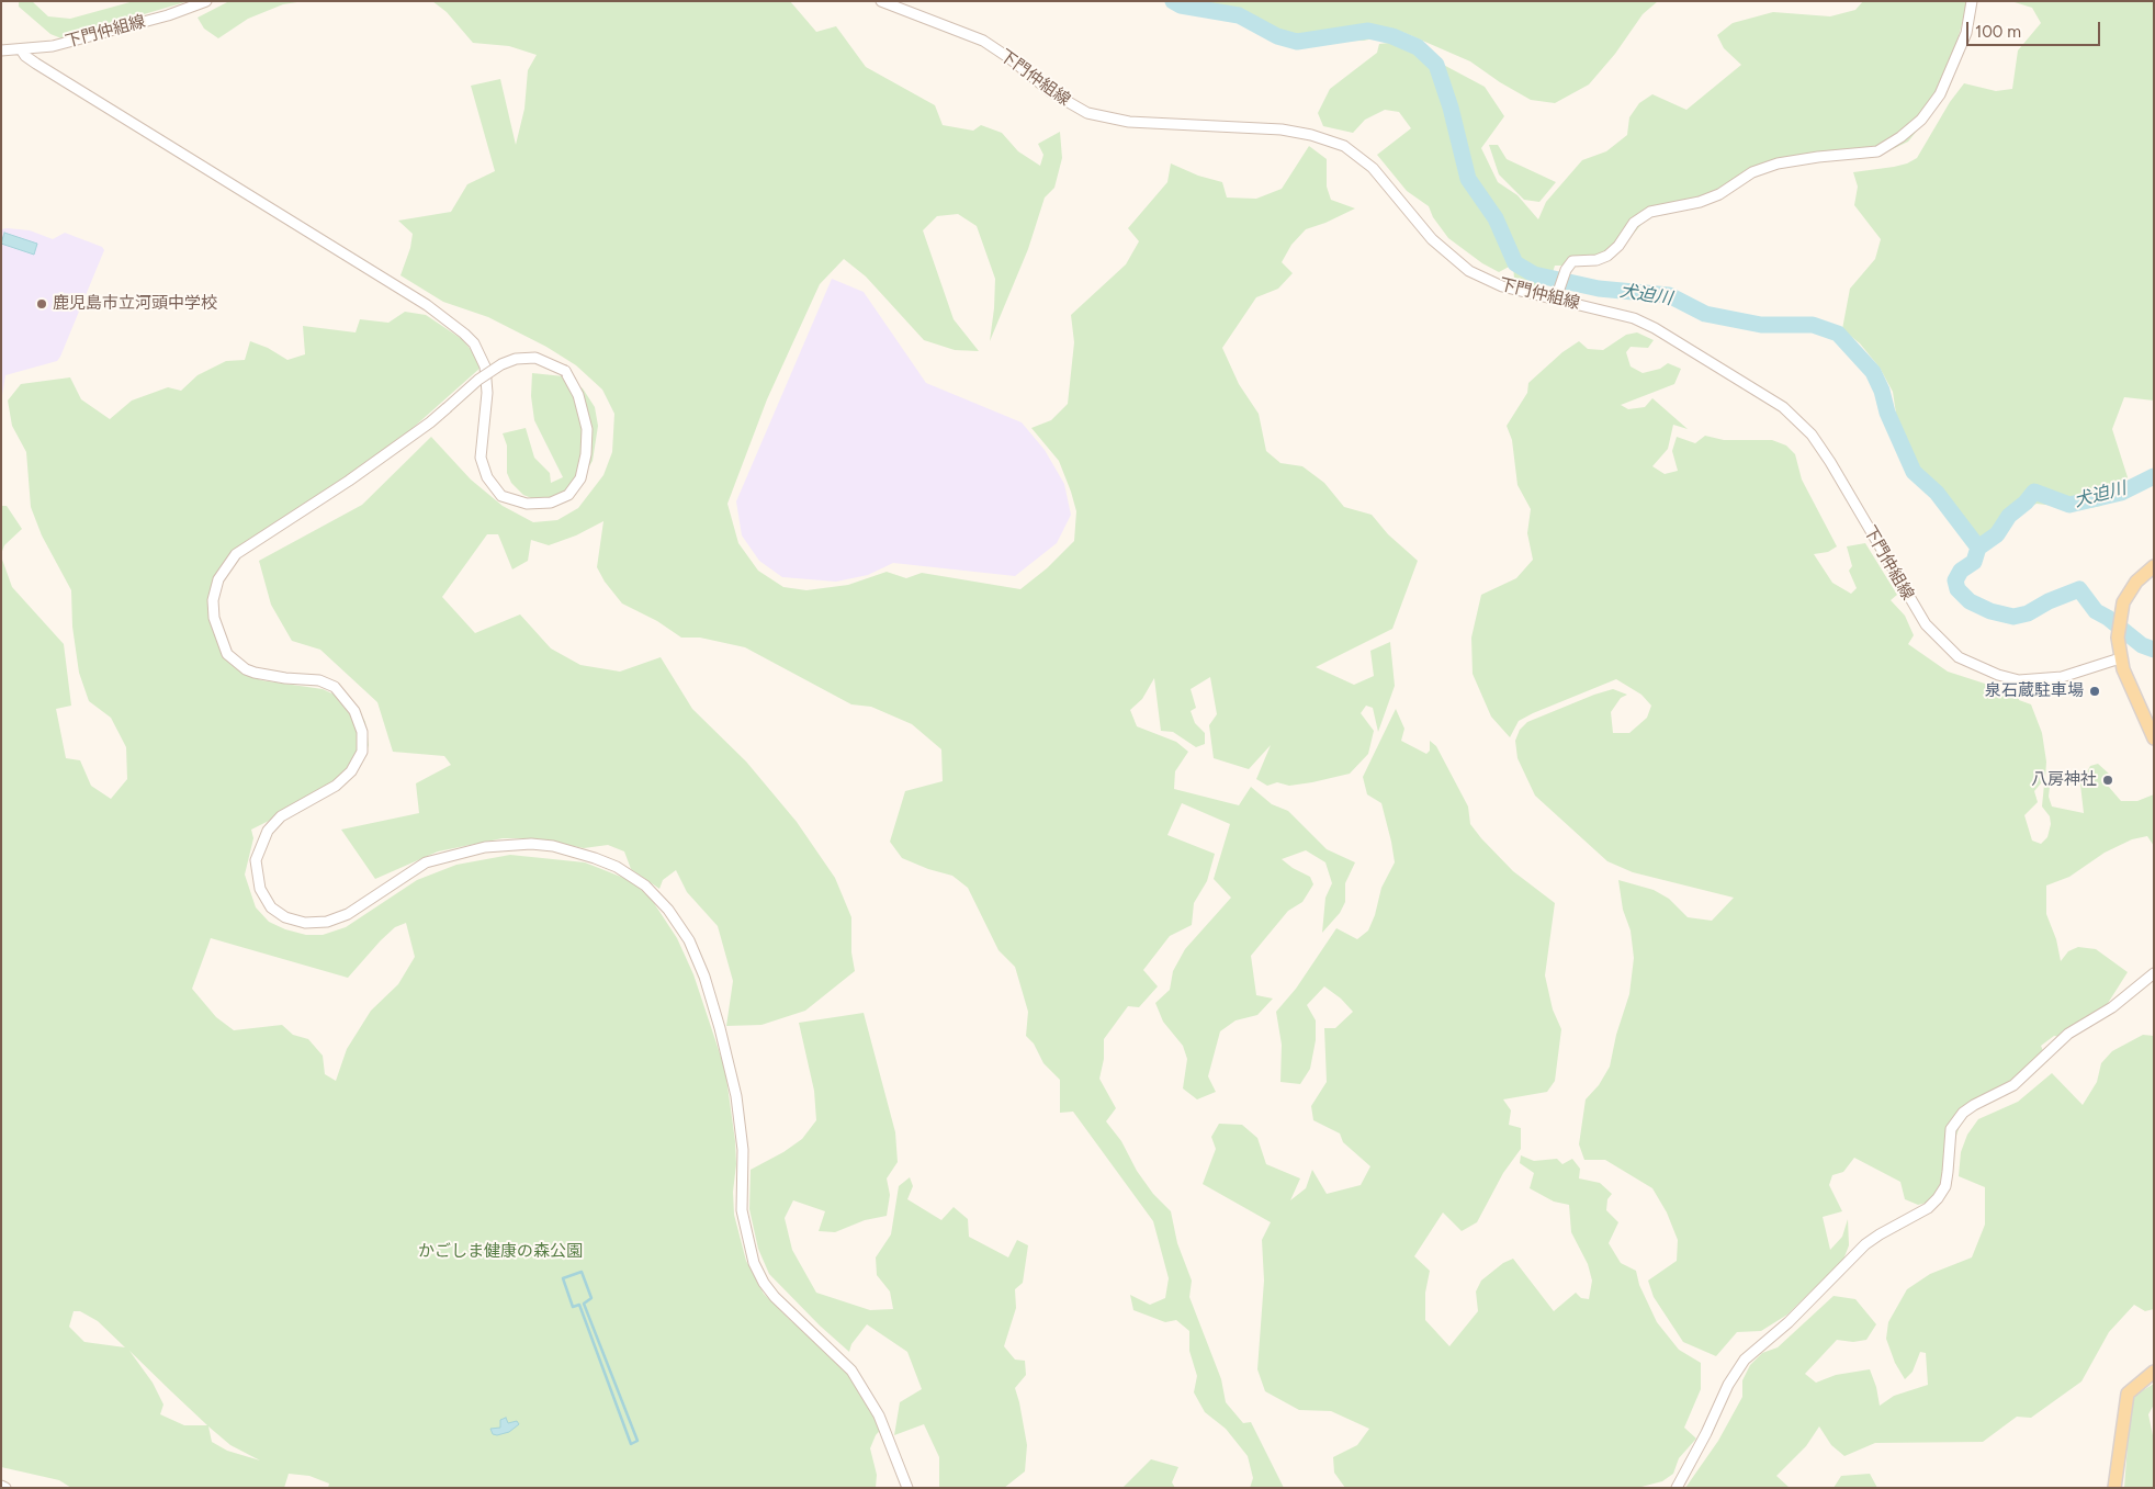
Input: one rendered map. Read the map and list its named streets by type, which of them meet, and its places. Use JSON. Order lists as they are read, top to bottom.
{
  "streets": {
    "street": ["下門仲組線"]
  },
  "water": ["犬迫川"],
  "parks": ["かごしま健康の森公園"],
  "places": ["鹿児島市立河頭中学校", "泉石蔵駐車場", "八房神社"],
  "scale_bar": "100 m"
}
